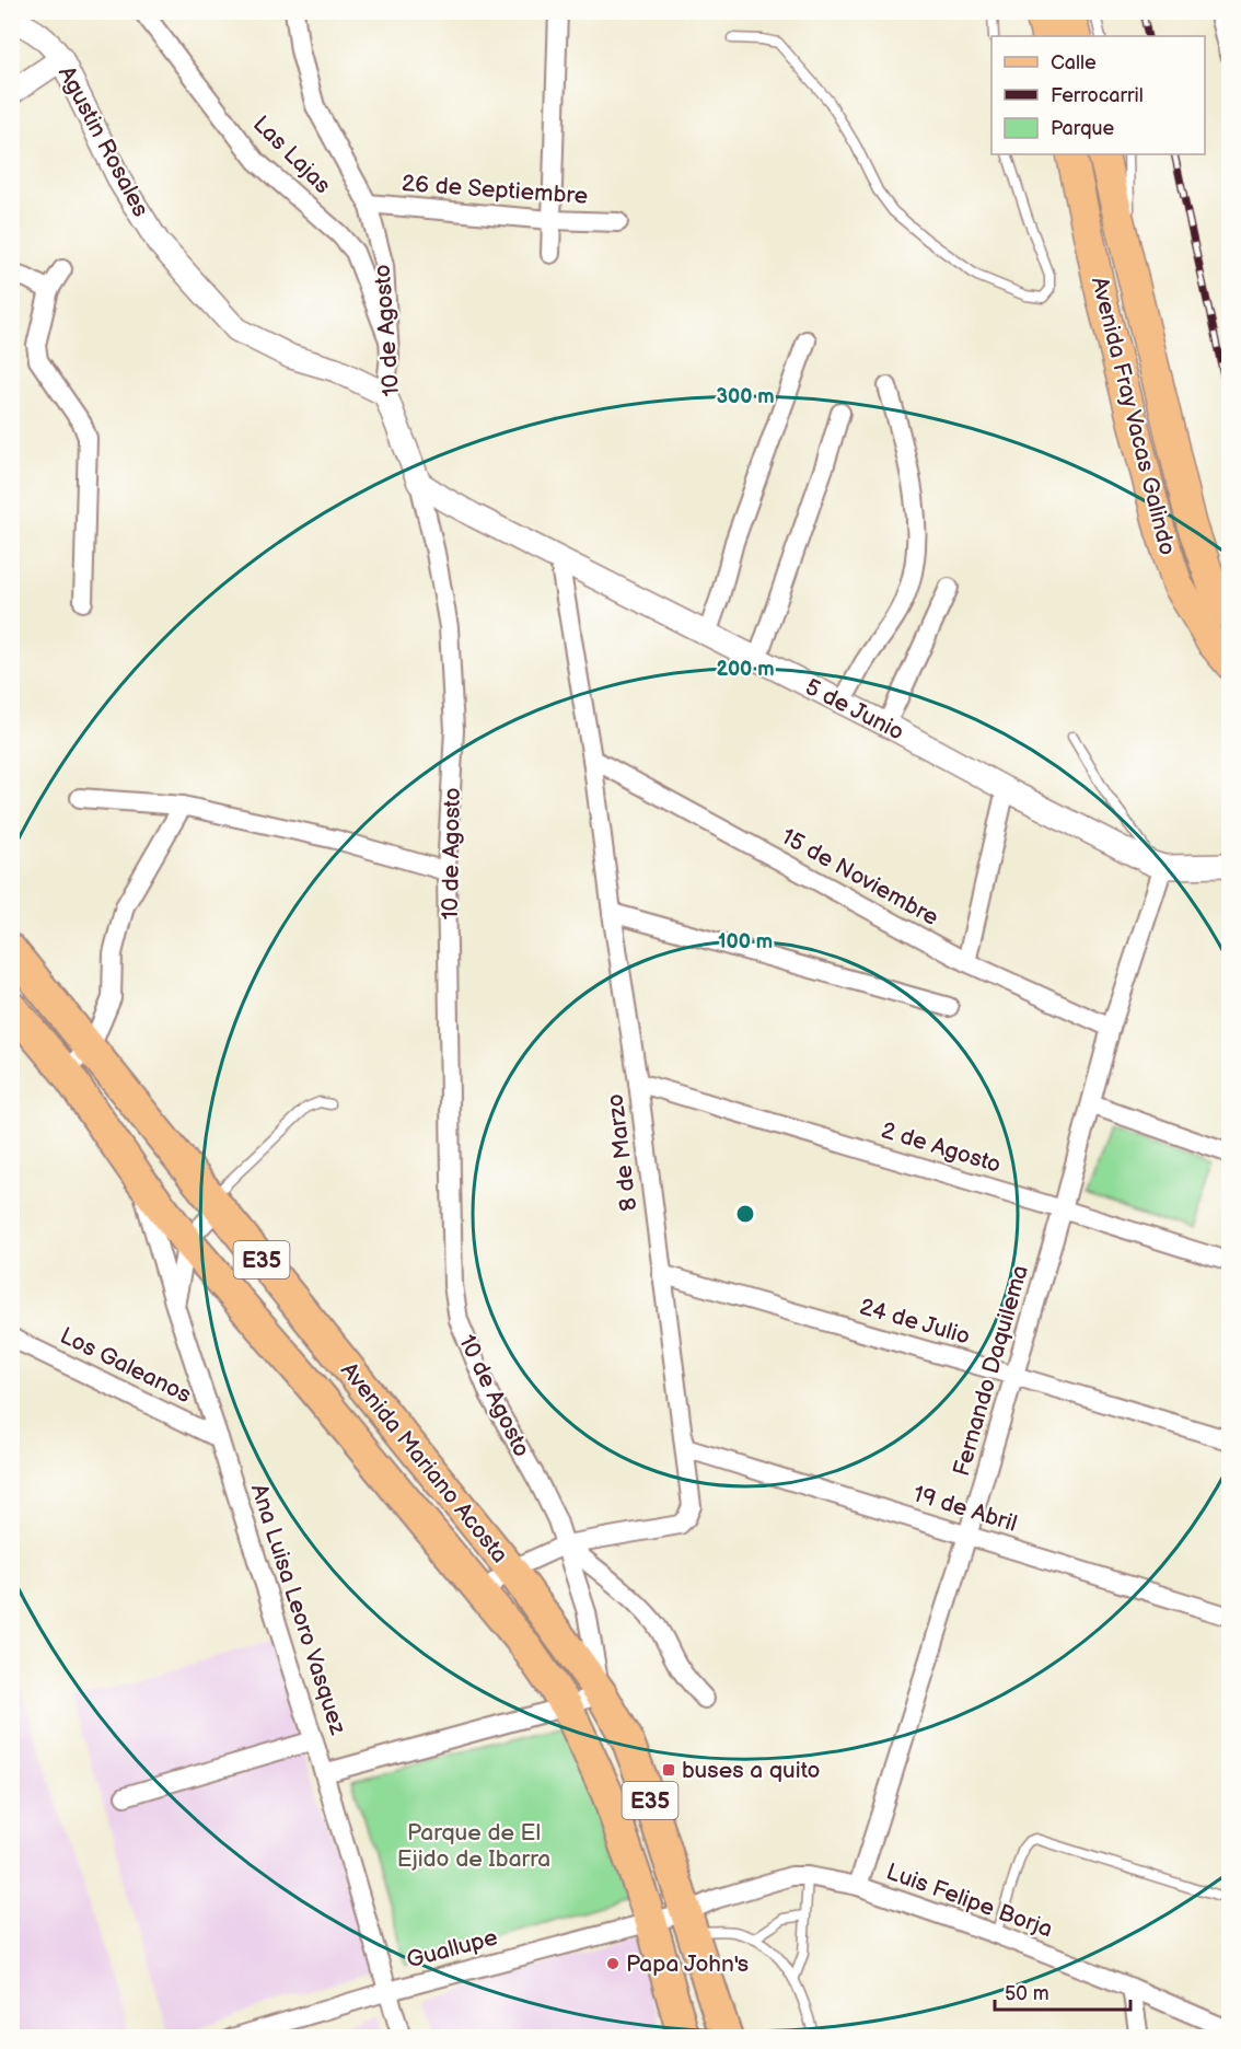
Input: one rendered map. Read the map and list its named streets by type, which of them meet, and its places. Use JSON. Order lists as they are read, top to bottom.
{
  "streets": {
    "highway": ["E35", "Avenida Mariano Acosta"],
    "main road": ["Avenida Fray Vacas Galindo"],
    "street": [
      "Agustin Rosales",
      "Las Lajas",
      "26 de Septiembre",
      "10 de Agosto",
      "5 de Junio",
      "15 de Noviembre",
      "2 de Agosto",
      "8 de Marzo",
      "24 de Julio",
      "Los Galeanos",
      "Fernando Daquilema",
      "19 de Abril",
      "Ana Luisa Leoro Vasquez",
      "Luis Felipe Borja",
      "Guallupe"
    ]
  },
  "crossings": [
    ["Agustin Rosales", "10 de Agosto"],
    ["Las Lajas", "10 de Agosto"],
    ["26 de Septiembre", "10 de Agosto"],
    ["10 de Agosto", "5 de Junio"],
    ["10 de Agosto", "8 de Marzo"],
    ["10 de Agosto", "Avenida Mariano Acosta"],
    ["5 de Junio", "8 de Marzo"],
    ["5 de Junio", "Fernando Daquilema"],
    ["15 de Noviembre", "8 de Marzo"],
    ["15 de Noviembre", "Fernando Daquilema"],
    ["2 de Agosto", "8 de Marzo"],
    ["2 de Agosto", "Fernando Daquilema"],
    ["8 de Marzo", "24 de Julio"],
    ["8 de Marzo", "Avenida Mariano Acosta"],
    ["8 de Marzo", "19 de Abril"],
    ["24 de Julio", "Fernando Daquilema"],
    ["Los Galeanos", "Ana Luisa Leoro Vasquez"],
    ["Fernando Daquilema", "19 de Abril"],
    ["Fernando Daquilema", "Luis Felipe Borja"],
    ["Avenida Mariano Acosta", "Ana Luisa Leoro Vasquez"],
    ["Avenida Mariano Acosta", "Luis Felipe Borja"],
    ["Avenida Mariano Acosta", "Guallupe"],
    ["Ana Luisa Leoro Vasquez", "Guallupe"],
    ["Luis Felipe Borja", "Guallupe"]
  ],
  "parks": ["Parque de El Ejido de Ibarra"],
  "places": {
    "transit": ["buses a quito"],
    "other": ["Papa John's"]
  },
  "legend": ["Calle", "Ferrocarril", "Parque"],
  "scale_bar": "50 m",
  "rings": ["300 m", "200 m", "100 m"]
}
